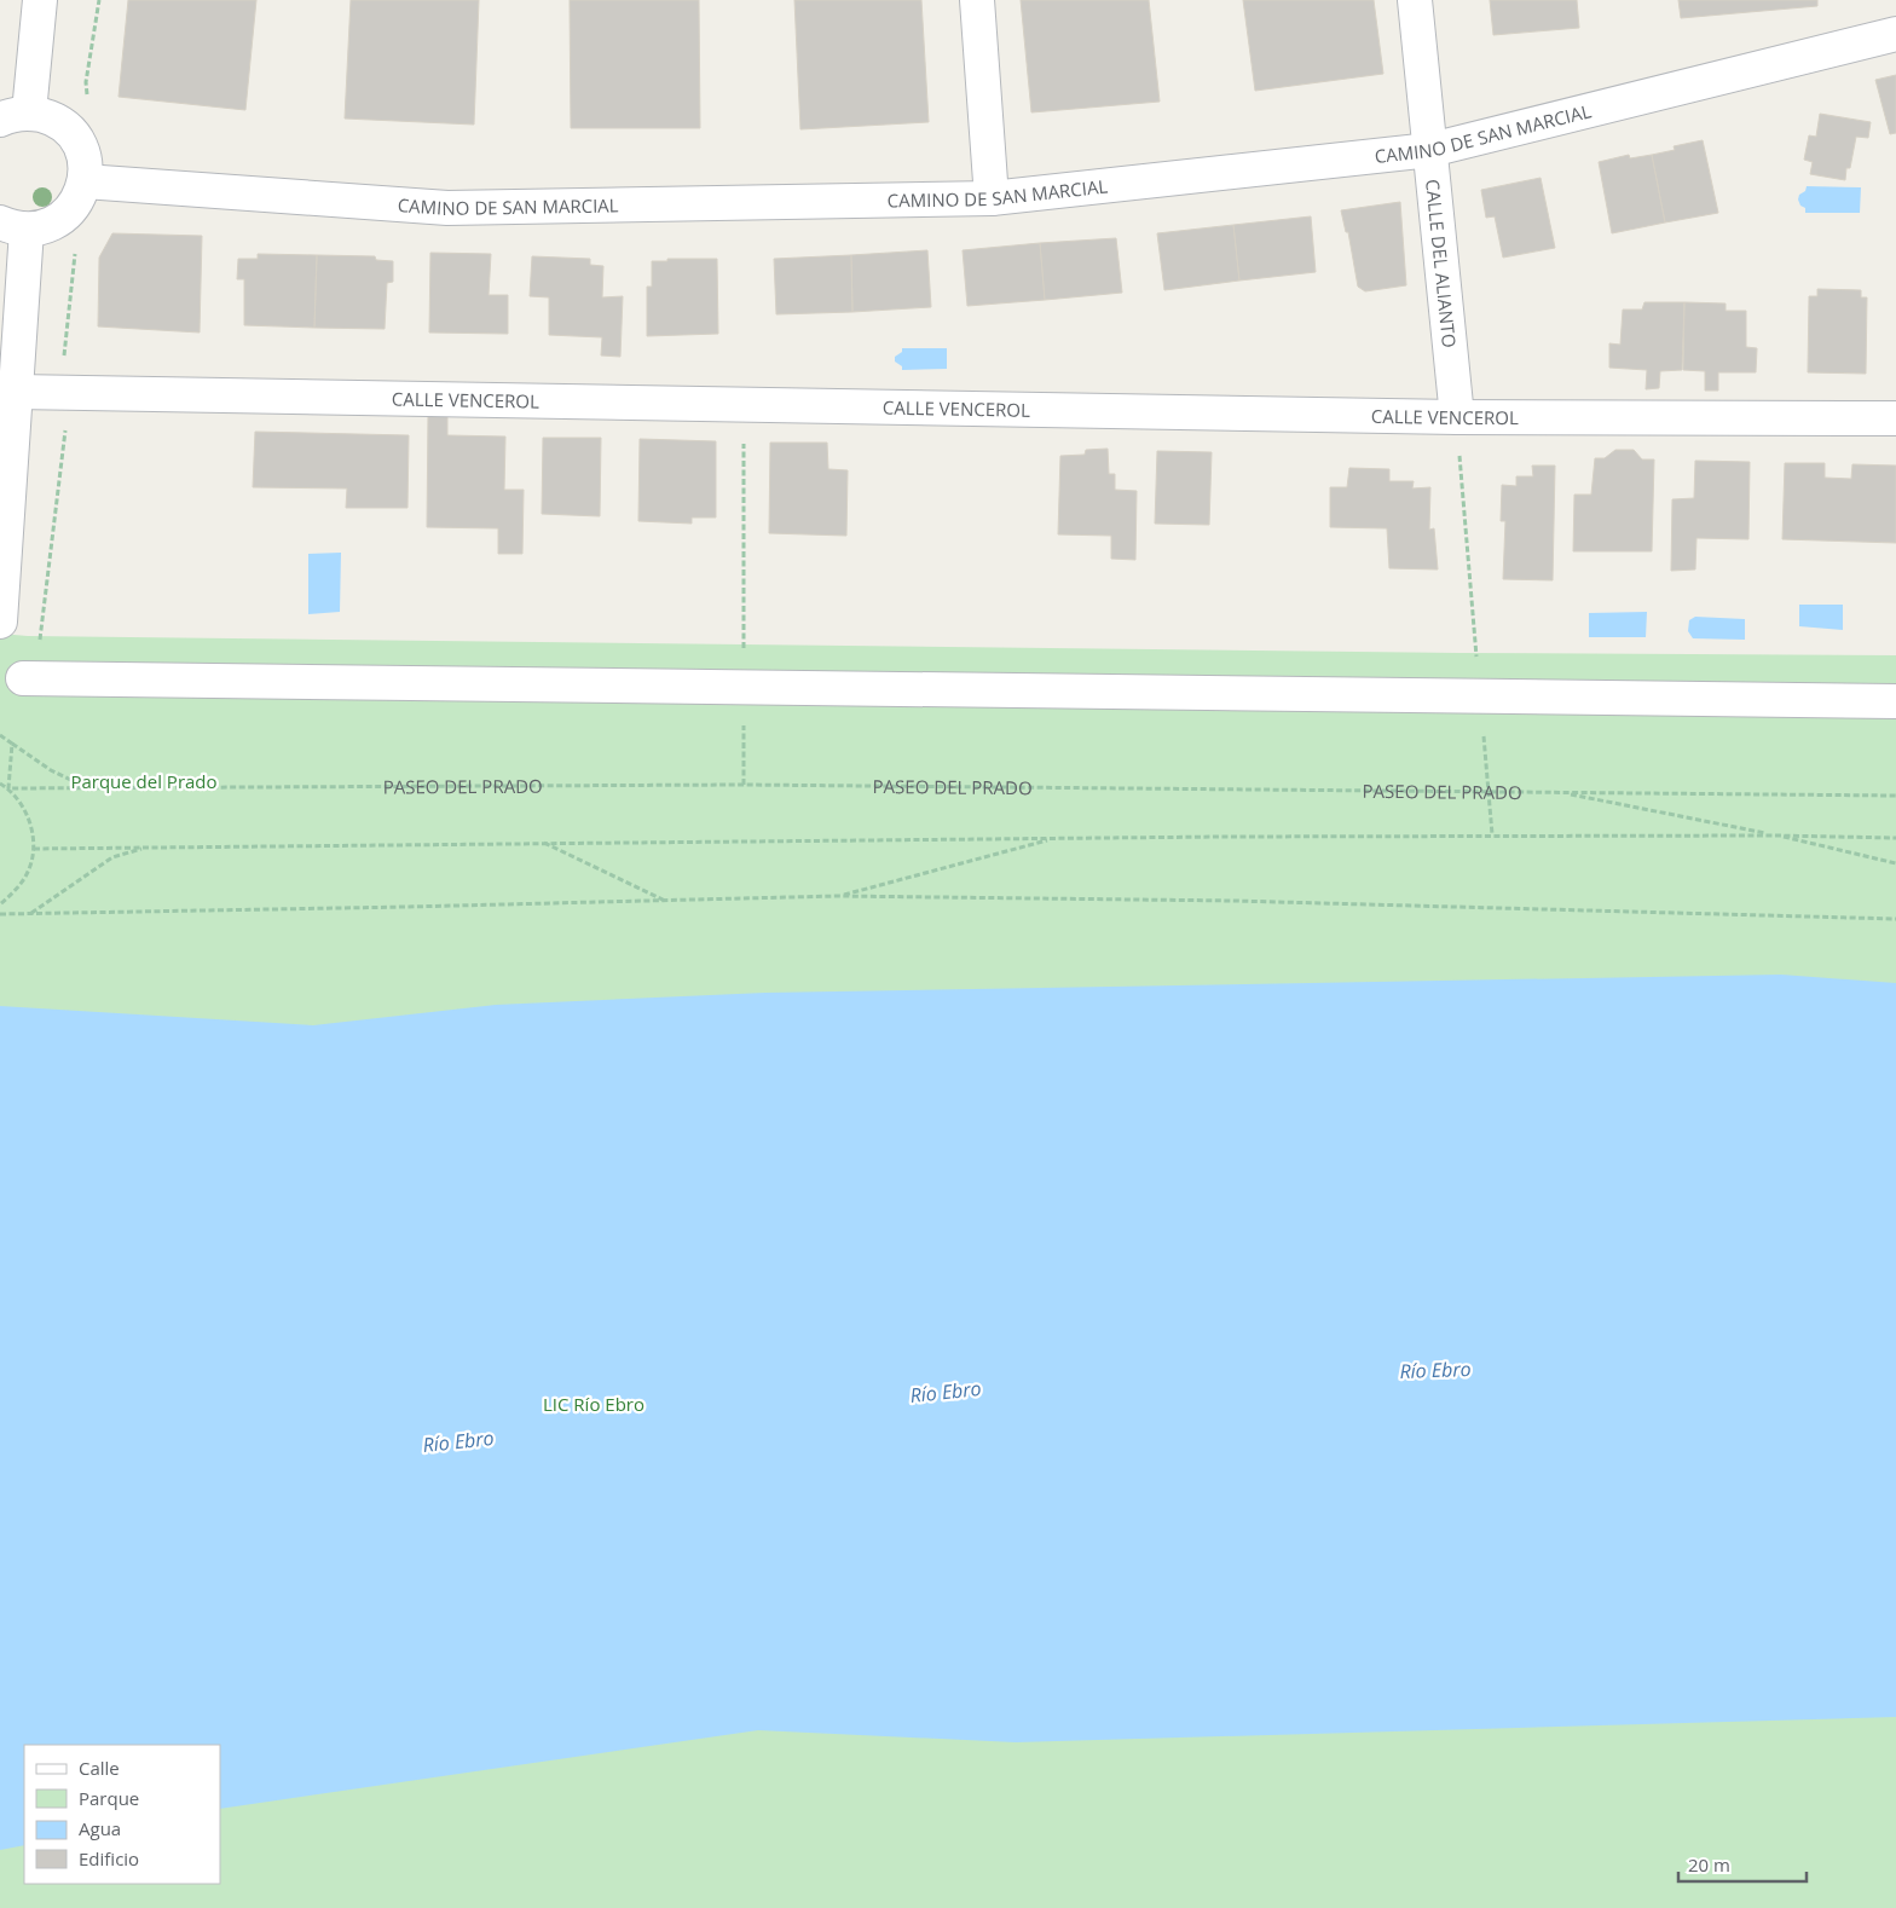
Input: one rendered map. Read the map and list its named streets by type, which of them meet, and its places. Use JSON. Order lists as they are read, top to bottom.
{
  "streets": {
    "street": ["CAMINO DE SAN MARCIAL", "CALLE DEL ALIANTO", "CALLE VENCEROL"],
    "path": ["PASEO DEL PRADO"]
  },
  "crossings": [
    ["CAMINO DE SAN MARCIAL", "CALLE DEL ALIANTO"],
    ["CALLE DEL ALIANTO", "CALLE VENCEROL"]
  ],
  "water": ["Río Ebro"],
  "parks": ["Parque del Prado", "LIC Río Ebro"],
  "legend": [
    "Calle",
    "Parque",
    "Agua",
    "Edificio"
  ],
  "scale_bar": "20 m"
}
